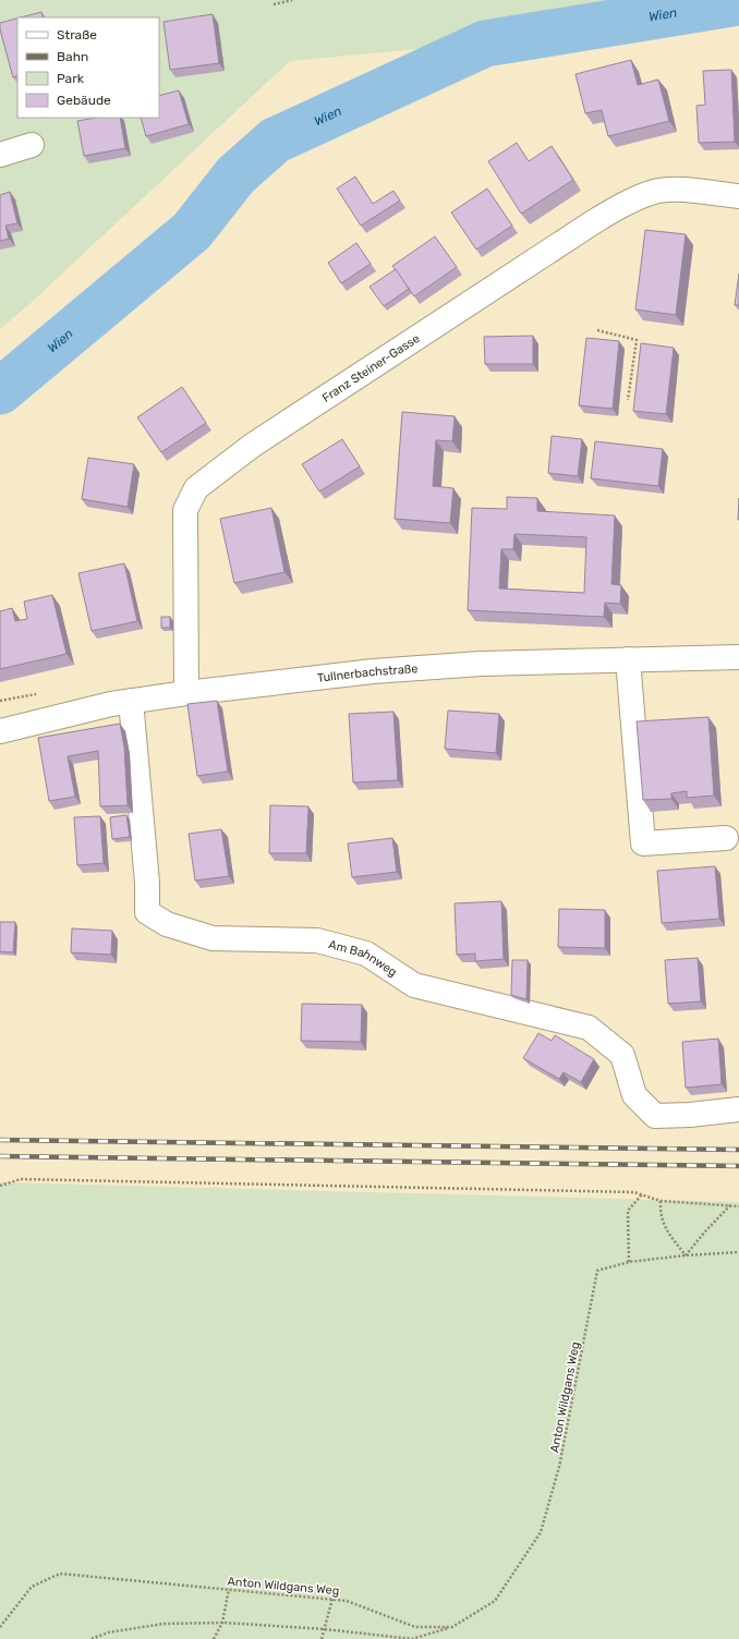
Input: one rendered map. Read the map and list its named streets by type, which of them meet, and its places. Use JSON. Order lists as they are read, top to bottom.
{
  "streets": {
    "street": ["Franz Steiner-Gasse", "Tullnerbachstraße", "Am Bahnweg"],
    "path": ["Anton Wildgans Weg"]
  },
  "crossings": [
    ["Franz Steiner-Gasse", "Tullnerbachstraße"],
    ["Tullnerbachstraße", "Am Bahnweg"]
  ],
  "water": ["Wien"],
  "legend": [
    "Straße",
    "Bahn",
    "Park",
    "Gebäude"
  ]
}
